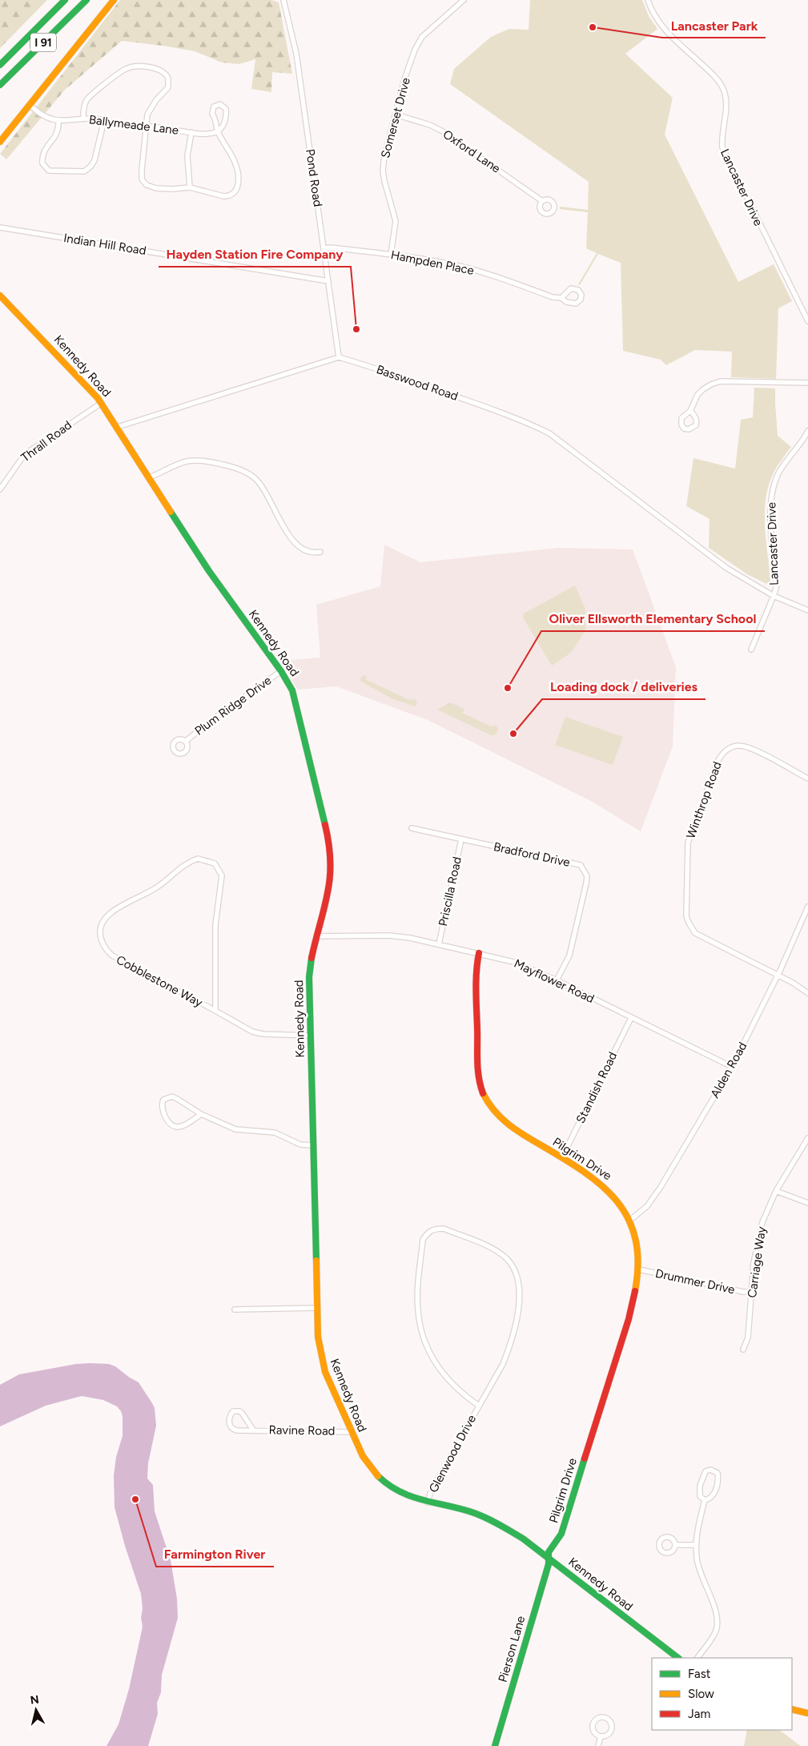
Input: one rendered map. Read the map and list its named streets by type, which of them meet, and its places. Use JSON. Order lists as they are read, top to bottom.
{
  "streets": {
    "main road": [
      "I 91",
      "Kennedy Road",
      "Pilgrim Drive",
      "Pierson Lane"
    ],
    "street": [
      "Somerset Drive",
      "Ballymeade Lane",
      "Oxford Lane",
      "Pond Road",
      "Lancaster Drive",
      "Indian Hill Road",
      "Hampden Place",
      "Basswood Road",
      "Thrall Road",
      "Plum Ridge Drive",
      "Winthrop Road",
      "Bradford Drive",
      "Priscilla Road",
      "Cobblestone Way",
      "Mayflower Road",
      "Alden Road",
      "Standish Road",
      "Carriage Way",
      "Drummer Drive",
      "Ravine Road",
      "Glenwood Drive"
    ]
  },
  "crossings": [
    ["Somerset Drive", "Oxford Lane"],
    ["Somerset Drive", "Hampden Place"],
    ["Pond Road", "Indian Hill Road"],
    ["Pond Road", "Hampden Place"],
    ["Pond Road", "Basswood Road"],
    ["Lancaster Drive", "Basswood Road"],
    ["Kennedy Road", "Thrall Road"],
    ["Kennedy Road", "Plum Ridge Drive"],
    ["Kennedy Road", "Cobblestone Way"],
    ["Kennedy Road", "Mayflower Road"],
    ["Kennedy Road", "Pilgrim Drive"],
    ["Kennedy Road", "Ravine Road"],
    ["Kennedy Road", "Glenwood Drive"],
    ["Kennedy Road", "Pierson Lane"],
    ["Winthrop Road", "Alden Road"],
    ["Bradford Drive", "Priscilla Road"],
    ["Bradford Drive", "Mayflower Road"],
    ["Priscilla Road", "Mayflower Road"],
    ["Mayflower Road", "Alden Road"],
    ["Mayflower Road", "Standish Road"],
    ["Mayflower Road", "Pilgrim Drive"],
    ["Alden Road", "Pilgrim Drive"],
    ["Standish Road", "Pilgrim Drive"],
    ["Pilgrim Drive", "Drummer Drive"],
    ["Pilgrim Drive", "Pierson Lane"],
    ["Carriage Way", "Drummer Drive"]
  ],
  "places": [
    "Lancaster Park",
    "Hayden Station Fire Company",
    "Oliver Ellsworth Elementary School",
    "Loading dock / deliveries",
    "Farmington River"
  ],
  "legend": ["Fast", "Slow", "Jam"],
  "north": "top"
}
